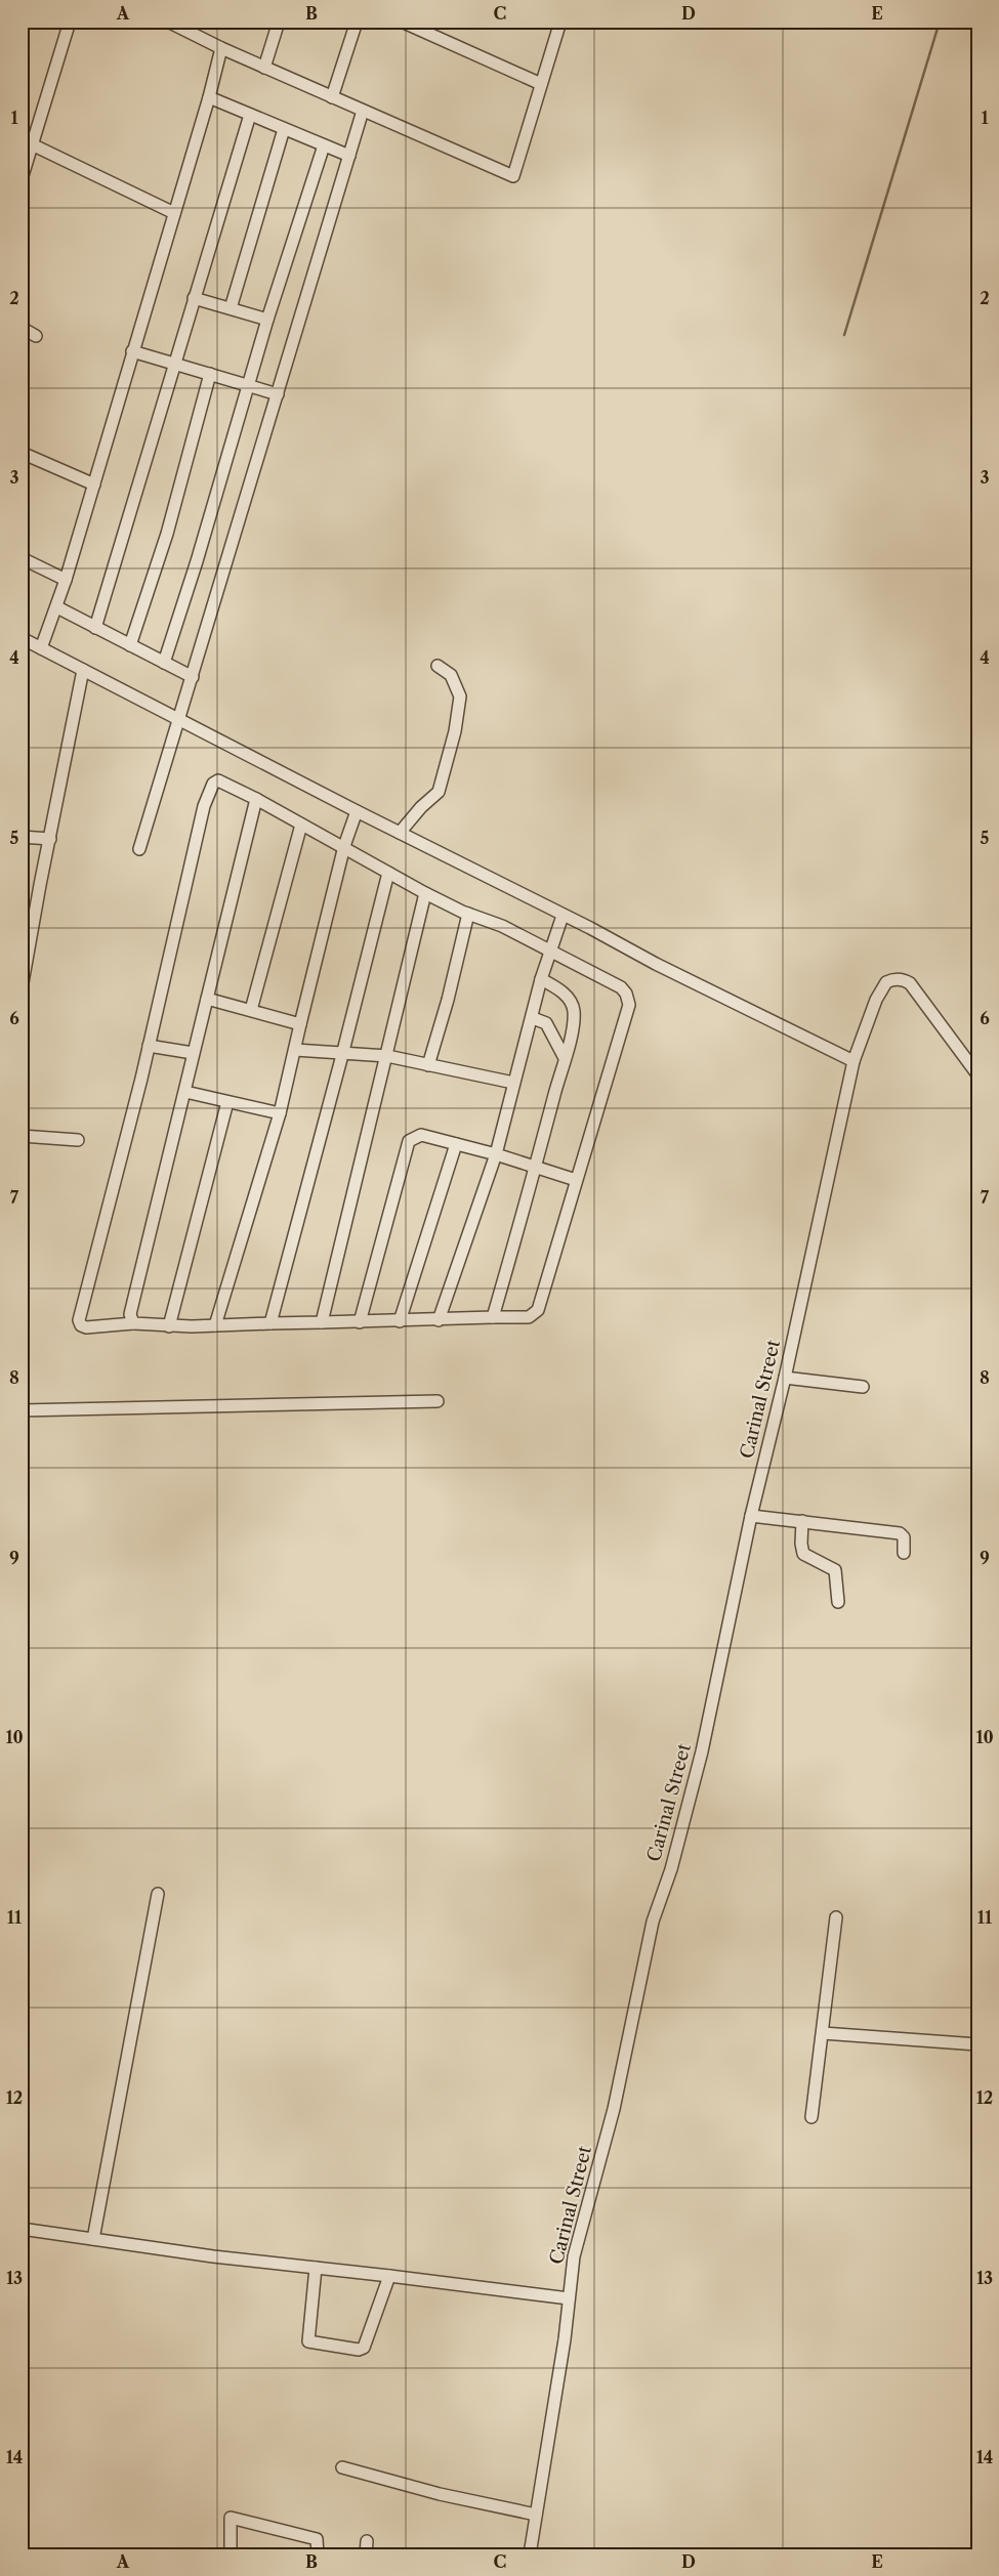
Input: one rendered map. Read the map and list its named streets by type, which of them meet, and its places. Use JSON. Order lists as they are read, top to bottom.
{
  "streets": {
    "street": ["Carinal Street"]
  },
  "grid": {
    "columns": [
      "A",
      "B",
      "C",
      "D",
      "E"
    ],
    "rows": [
      "1",
      "2",
      "3",
      "4",
      "5",
      "6",
      "7",
      "8",
      "9",
      "10",
      "11",
      "12",
      "13",
      "14"
    ]
  }
}
